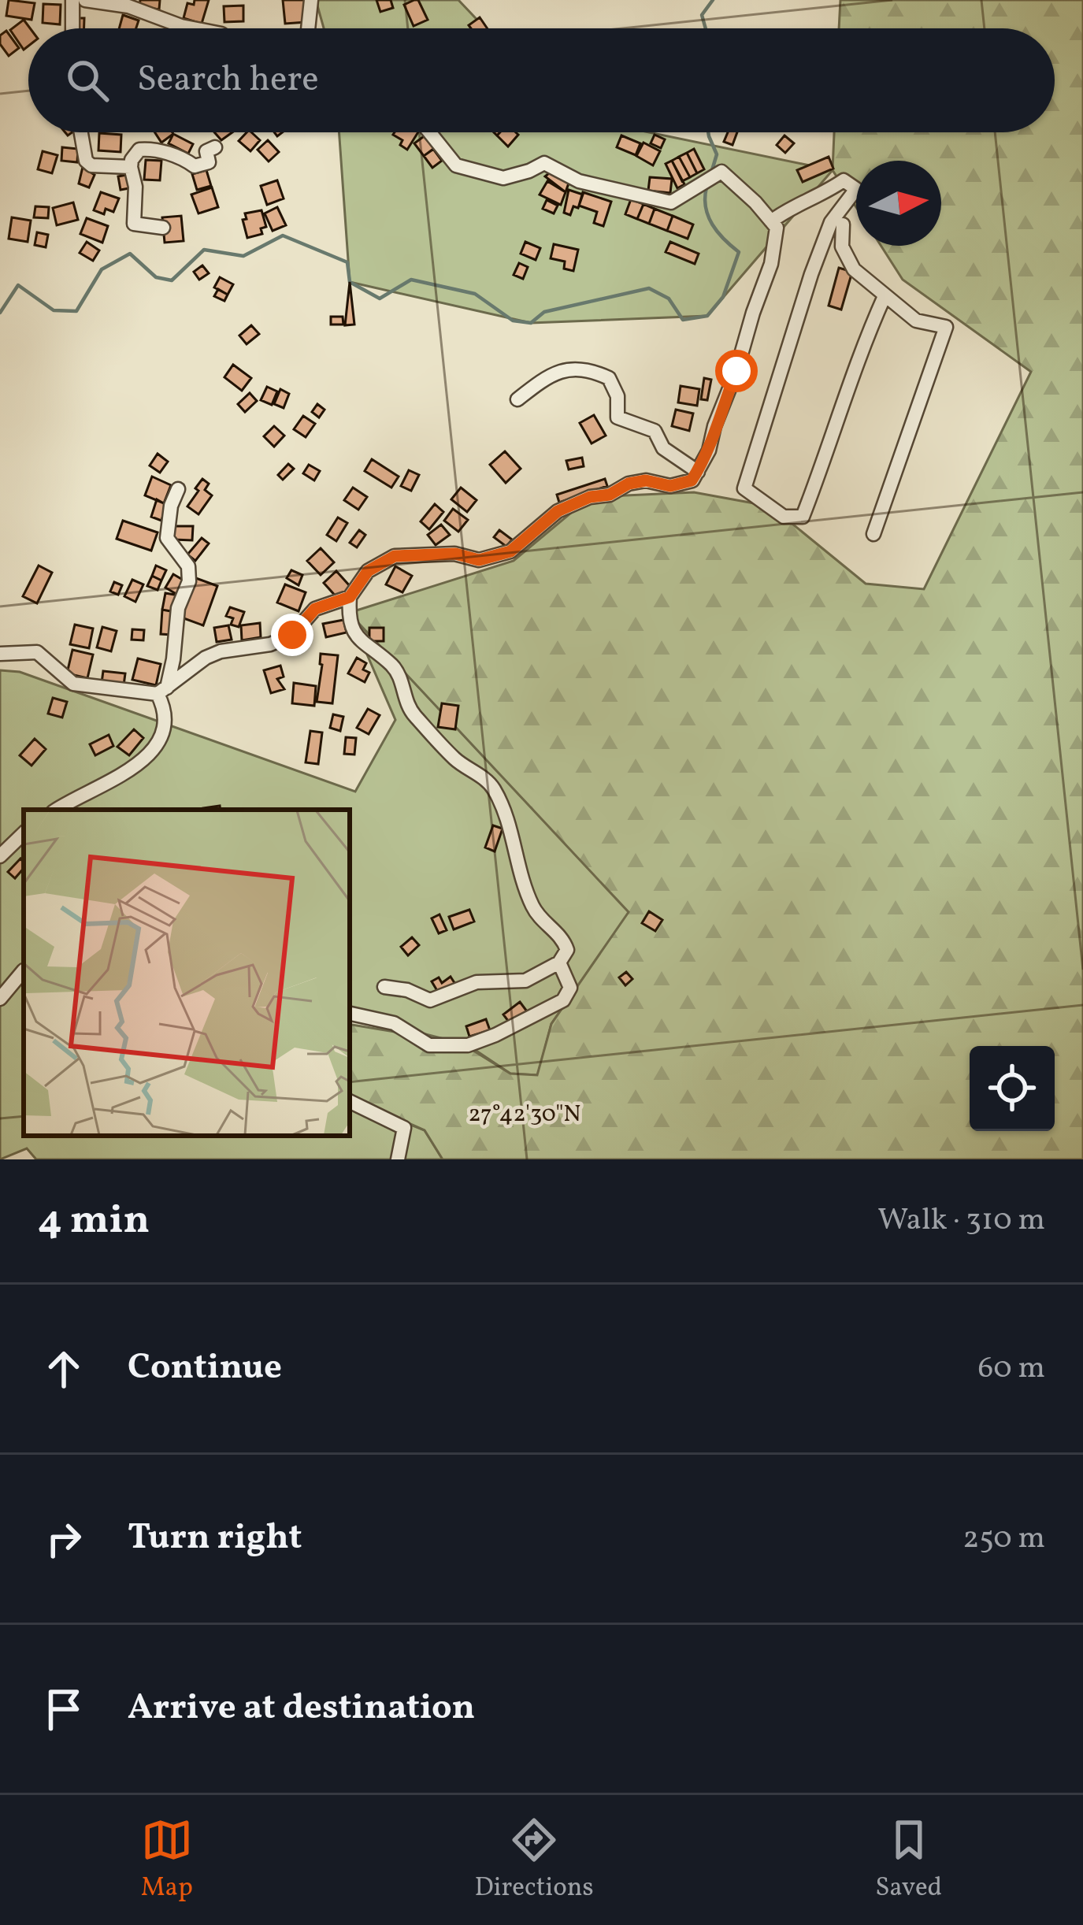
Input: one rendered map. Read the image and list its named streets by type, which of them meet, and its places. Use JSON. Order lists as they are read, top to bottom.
{
  "north": "right",
  "page": {
    "search": "Search here",
    "heading": ["4 min", "Walk · 310 m"],
    "list": [
      ["Continue", "60 m"],
      ["Turn right", "250 m"],
      "Arrive at destination"
    ],
    "nav": ["Map", "Directions", "Saved"]
  },
  "coordinates": ["27°42'30\"N"]
}
